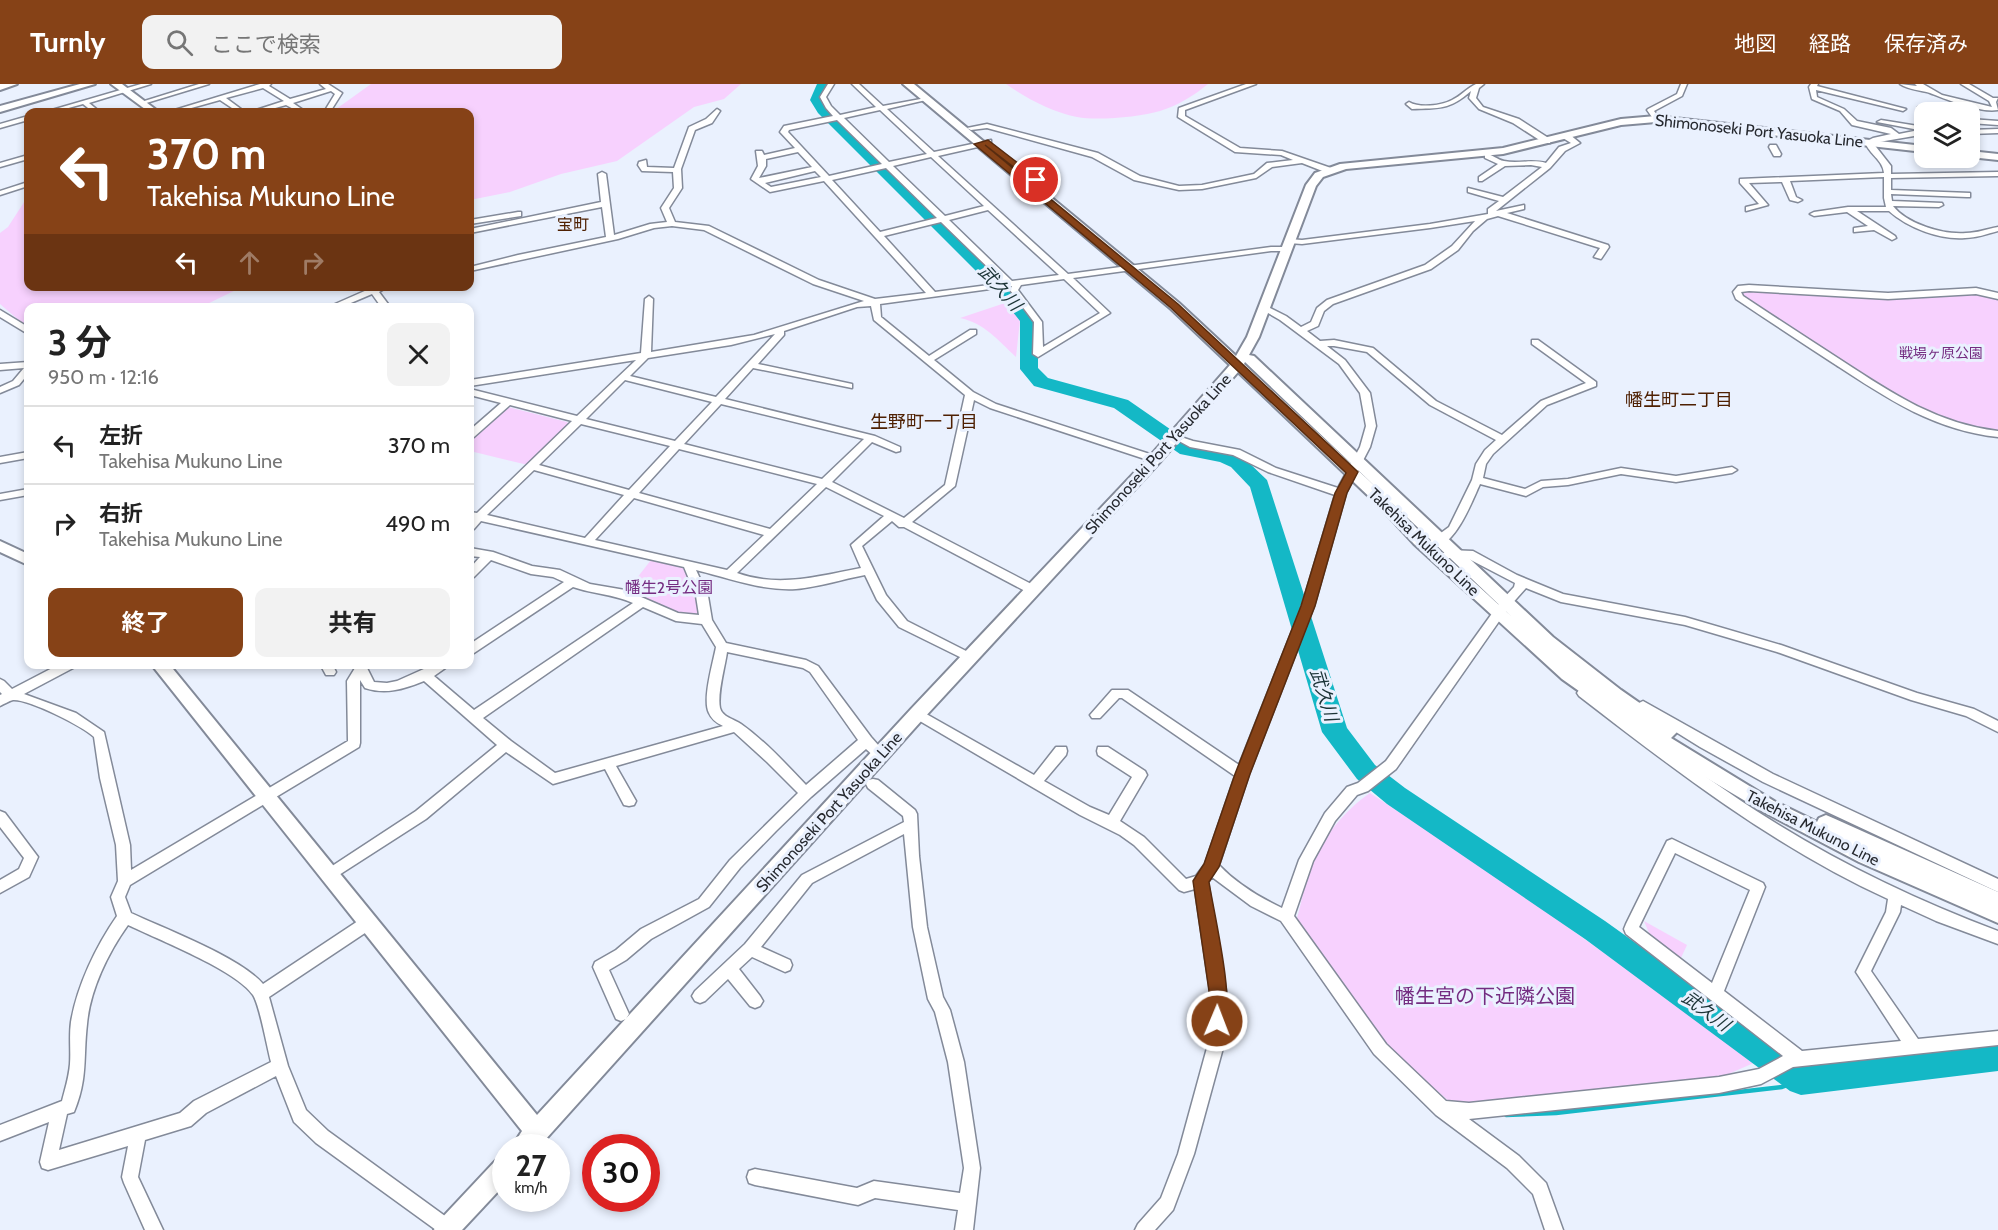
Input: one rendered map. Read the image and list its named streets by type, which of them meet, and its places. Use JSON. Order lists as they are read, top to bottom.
{
  "streets": {
    "main road": ["Shimonoseki Port Yasuoka Line", "Takehisa Mukuno Line"]
  },
  "crossings": [
    ["Shimonoseki Port Yasuoka Line", "Takehisa Mukuno Line"]
  ],
  "districts": ["宝町", "幡生町二丁目", "生野町一丁目"],
  "water": ["武久川"],
  "parks": ["戦場ヶ原公園", "幡生2号公園", "幡生宮の下近隣公園"],
  "page": {
    "header": "Turnly",
    "search": "ここで検索",
    "nav": ["地図", "経路", "保存済み"],
    "turn": ["370 m", "Takehisa Mukuno Line"],
    "heading": ["3 分", "950 m · 12:16"],
    "list": [
      {
        "name": "左折",
        "note": "Takehisa Mukuno Line",
        "value": "370 m"
      },
      {
        "name": "右折",
        "note": "Takehisa Mukuno Line",
        "value": "490 m"
      }
    ],
    "buttons": ["終了", "共有"],
    "speed": "27 km/h",
    "limit": "30"
  }
}
